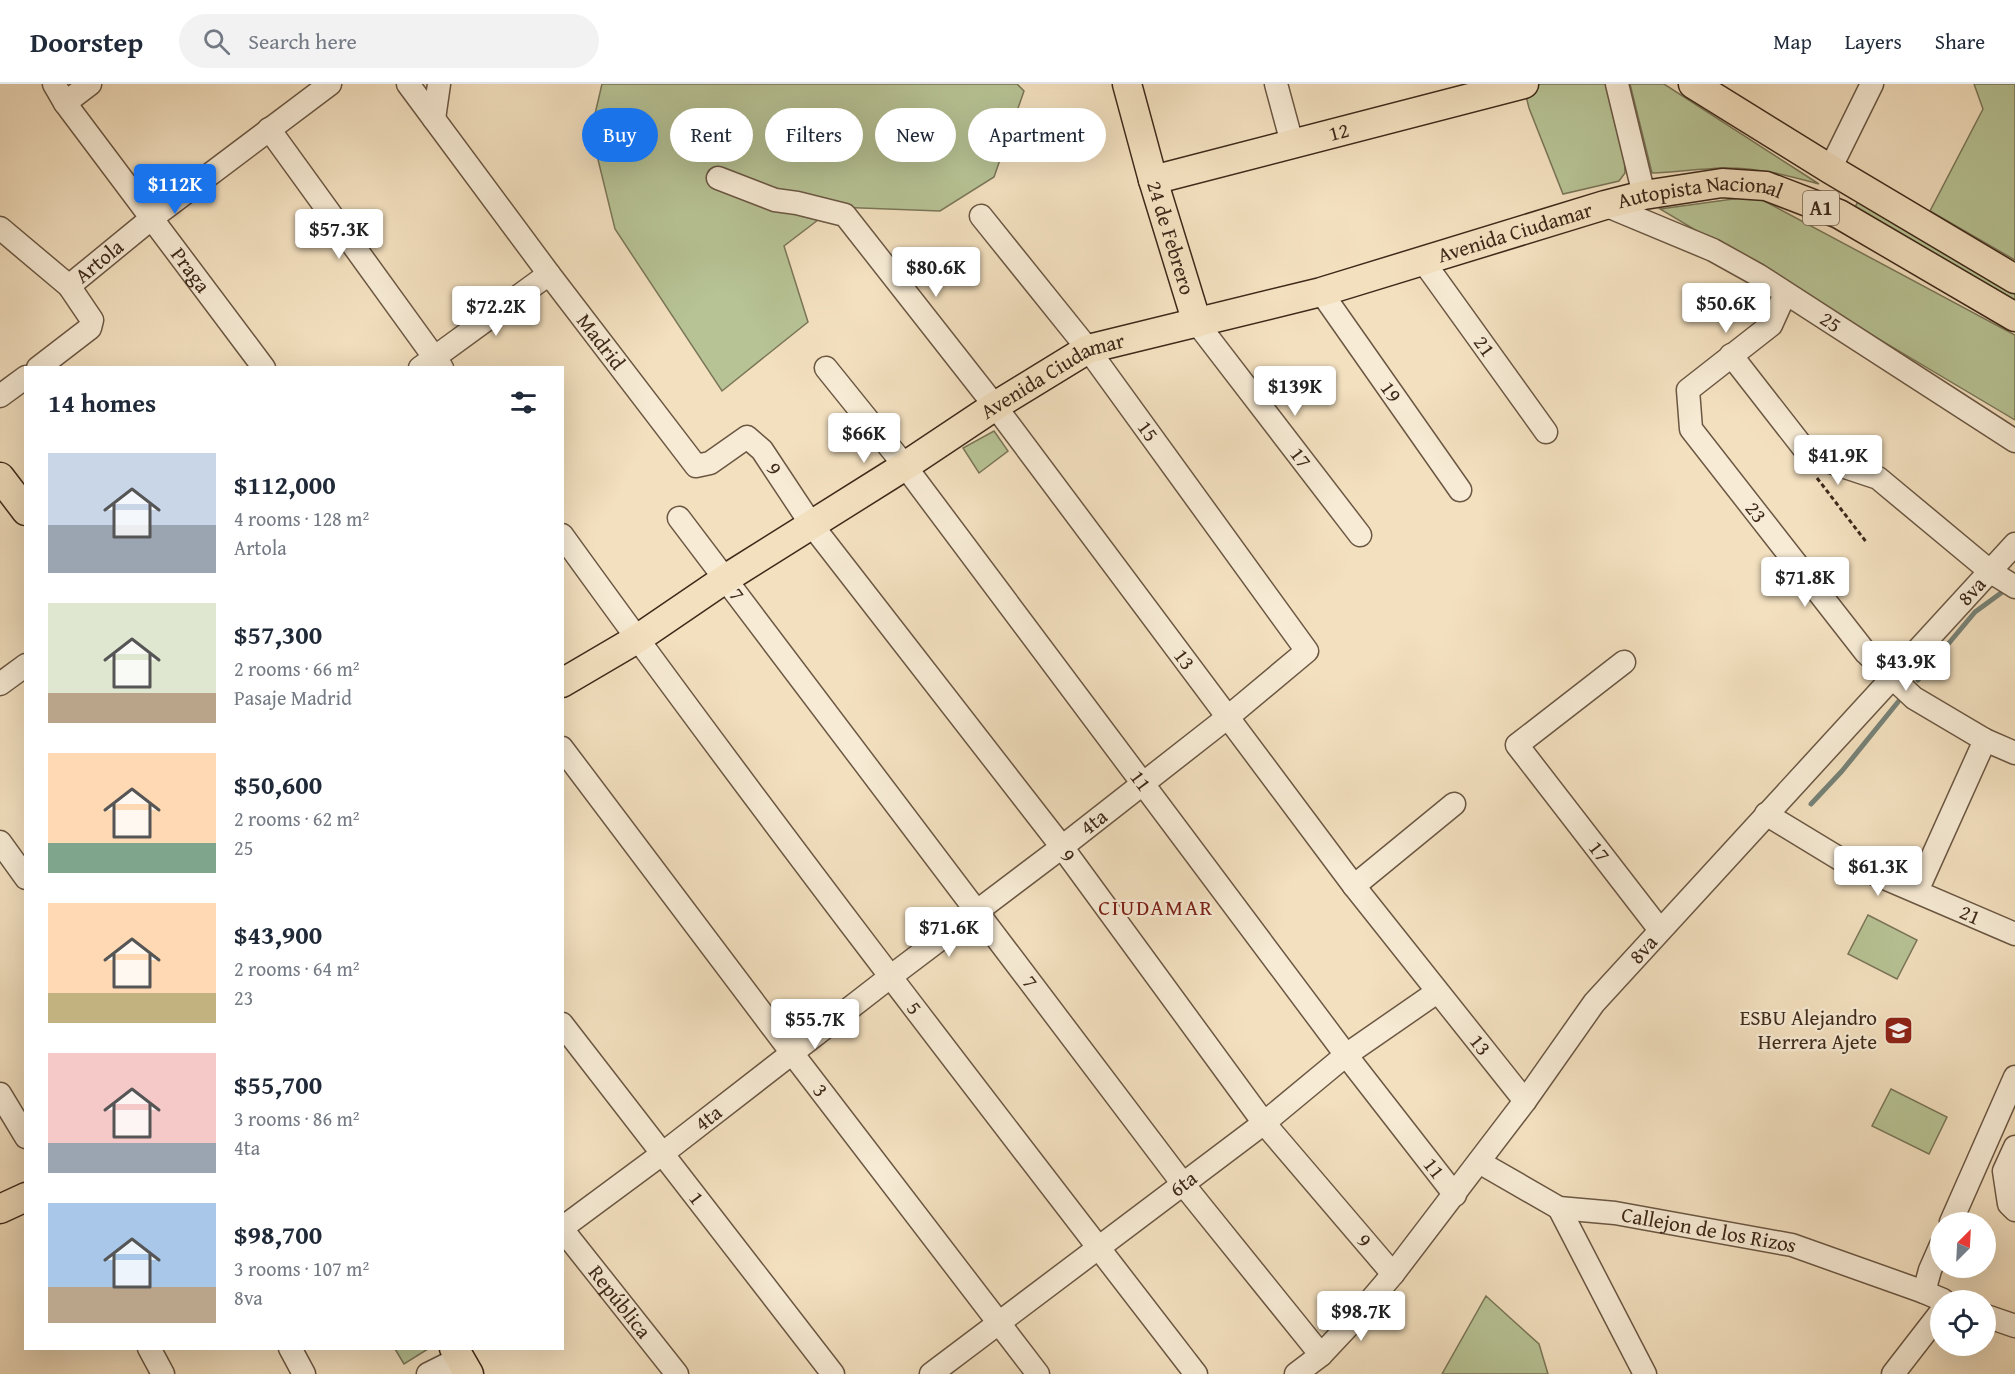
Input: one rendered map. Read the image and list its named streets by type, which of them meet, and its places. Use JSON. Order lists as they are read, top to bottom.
{
  "streets": {
    "main road": [
      "12",
      "Autopista Nacional",
      "A1",
      "Avenida Ciudamar",
      "24 de Febrero"
    ],
    "street": [
      "Artola",
      "Praga",
      "25",
      "Madrid",
      "21",
      "19",
      "15",
      "17",
      "9",
      "23",
      "8va",
      "7",
      "13",
      "11",
      "4ta",
      "5",
      "3",
      "6ta",
      "1",
      "Callejon de los Rizos",
      "República"
    ]
  },
  "crossings": [
    ["12", "24 de Febrero"],
    ["Autopista Nacional", "Avenida Ciudamar"],
    ["Autopista Nacional", "25"],
    ["Avenida Ciudamar", "24 de Febrero"],
    ["Avenida Ciudamar", "25"],
    ["Avenida Ciudamar", "21"],
    ["Avenida Ciudamar", "19"],
    ["Avenida Ciudamar", "15"],
    ["Avenida Ciudamar", "17"],
    ["Avenida Ciudamar", "9"],
    ["Avenida Ciudamar", "7"],
    ["Avenida Ciudamar", "13"],
    ["Avenida Ciudamar", "11"],
    ["Avenida Ciudamar", "5"],
    ["24 de Febrero", "17"],
    ["Artola", "Praga"],
    ["Madrid", "9"],
    ["21", "8va"],
    ["15", "4ta"],
    ["17", "8va"],
    ["9", "8va"],
    ["9", "4ta"],
    ["9", "6ta"],
    ["23", "8va"],
    ["8va", "7"],
    ["8va", "13"],
    ["8va", "11"],
    ["8va", "Callejon de los Rizos"],
    ["7", "4ta"],
    ["7", "6ta"],
    ["13", "4ta"],
    ["13", "6ta"],
    ["11", "4ta"],
    ["11", "6ta"],
    ["4ta", "5"],
    ["4ta", "3"],
    ["4ta", "1"],
    ["5", "6ta"],
    ["3", "6ta"]
  ],
  "districts": ["CIUDAMAR"],
  "places": {
    "school or university": ["ESBU Alejandro Herrera Ajete"]
  },
  "north": "top right",
  "page": {
    "header": "Doorstep",
    "search": "Search here",
    "nav": ["Map", "Layers", "Share"],
    "chip": [
      "Buy",
      "Rent",
      "Filters",
      "New",
      "Apartment"
    ],
    "price": [
      "$112K",
      "$57.3K",
      "$80.6K",
      "$50.6K",
      "$72.2K",
      "$139K",
      "$66K",
      "$41.9K",
      "$71.8K",
      "$43.9K",
      "$61.3K",
      "$71.6K",
      "$55.7K",
      "$98.7K"
    ],
    "heading": "14 homes",
    "list": [
      {
        "name": "$112,000",
        "note": "4 rooms · 128 m² · Artola"
      },
      {
        "name": "$57,300",
        "note": "2 rooms · 66 m² · Pasaje Madrid"
      },
      {
        "name": "$50,600",
        "note": "2 rooms · 62 m² · 25"
      },
      {
        "name": "$43,900",
        "note": "2 rooms · 64 m² · 23"
      },
      {
        "name": "$55,700",
        "note": "3 rooms · 86 m² · 4ta"
      },
      {
        "name": "$98,700",
        "note": "3 rooms · 107 m² · 8va"
      }
    ]
  }
}
